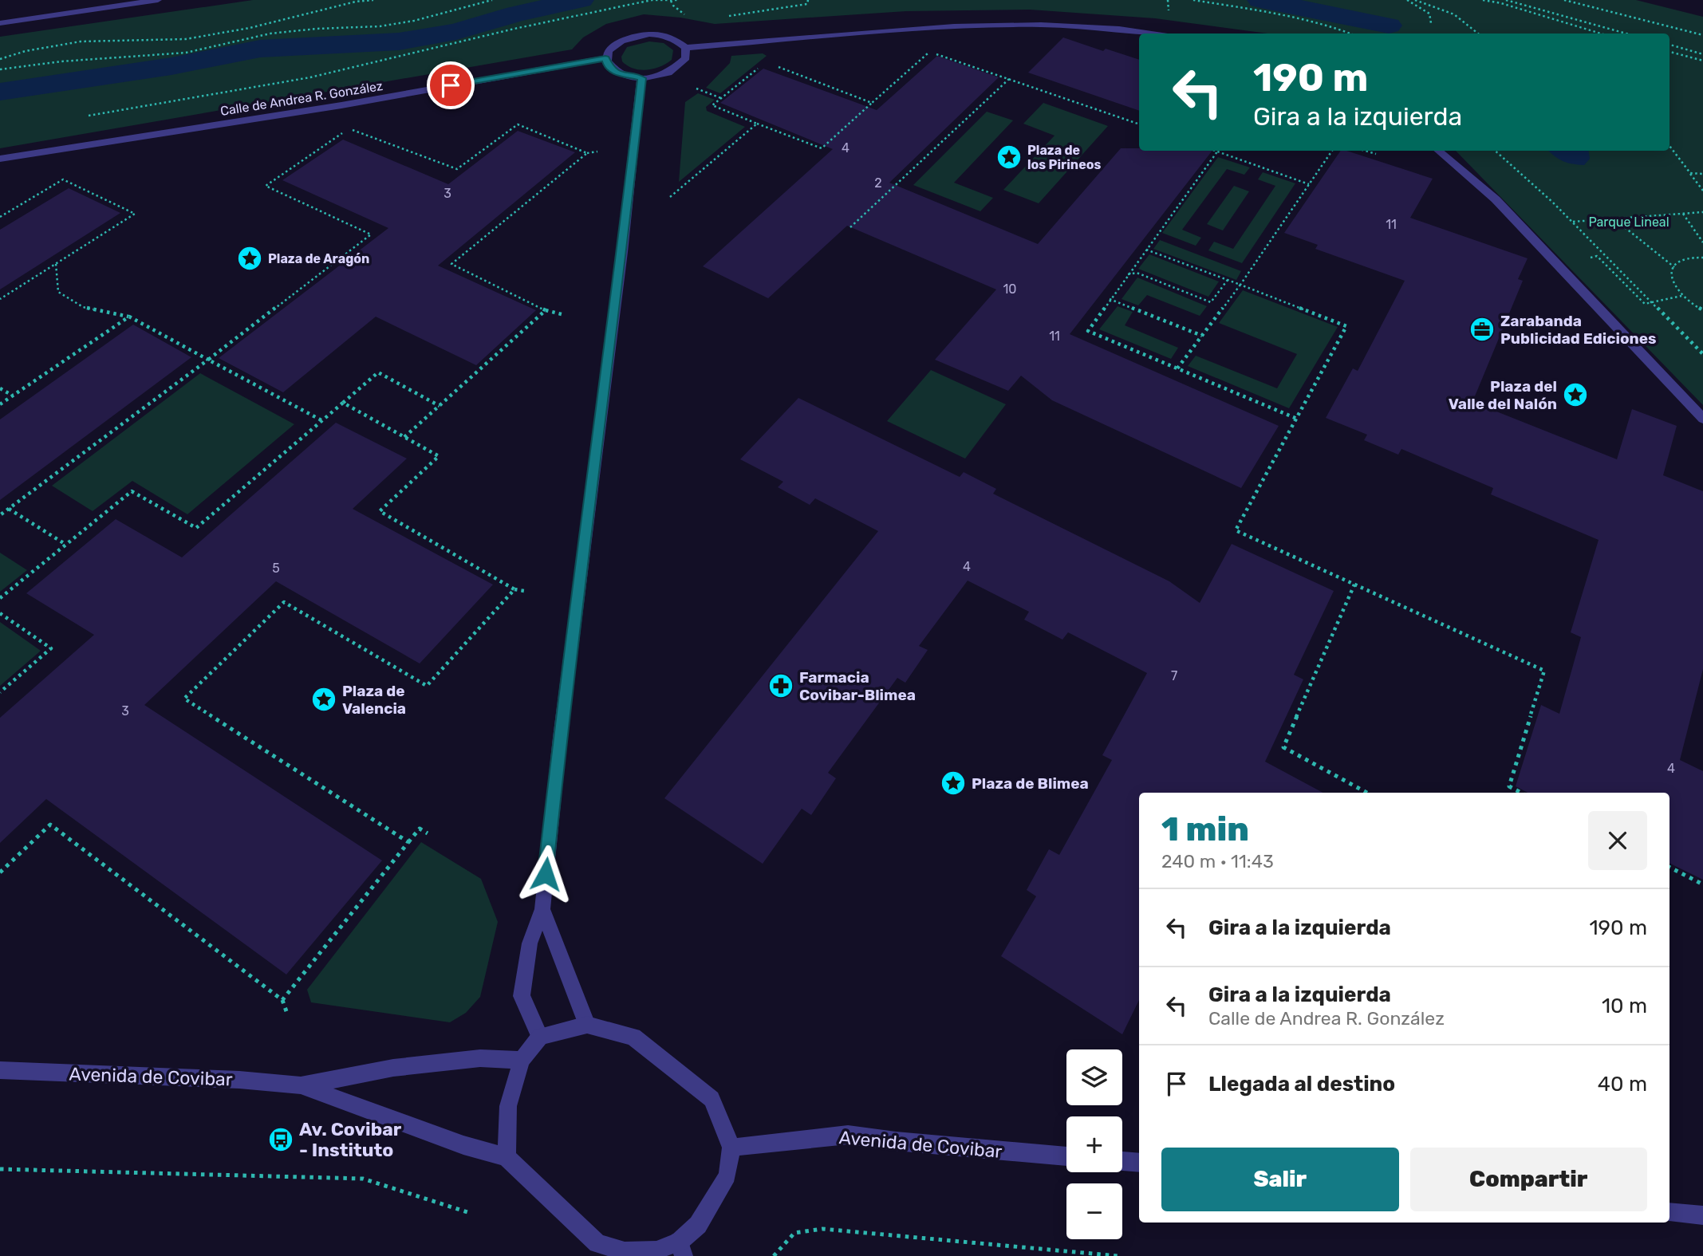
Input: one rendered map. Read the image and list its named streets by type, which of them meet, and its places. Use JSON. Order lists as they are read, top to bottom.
{
  "streets": {
    "street": ["Calle de Andrea R. González", "Avenida de Covibar"]
  },
  "parks": ["Parque Lineal"],
  "places": {
    "place": [
      "Plaza de los Pirineos",
      "Plaza de Aragón",
      "Plaza del Valle del Nalón",
      "Plaza de Valencia",
      "Plaza de Blimea"
    ],
    "office": ["Zarabanda Publicidad Ediciones"],
    "pharmacy": ["Farmacia Covibar-Blimea"],
    "bus stop": ["Av. Covibar - Instituto"]
  },
  "house_numbers": [
    "4",
    "2",
    "3",
    "11",
    "10",
    "11",
    "4",
    "5",
    "7",
    "3",
    "4"
  ],
  "page": {
    "turn": ["190 m", "Gira a la izquierda"],
    "heading": ["1 min", "240 m · 11:43"],
    "list": [
      {
        "name": "Gira a la izquierda",
        "value": "190 m"
      },
      {
        "name": "Gira a la izquierda",
        "note": "Calle de Andrea R. González",
        "value": "10 m"
      },
      {
        "name": "Llegada al destino",
        "value": "40 m"
      }
    ],
    "map_buttons": ["+", "−"],
    "buttons": ["Salir", "Compartir"]
  }
}
